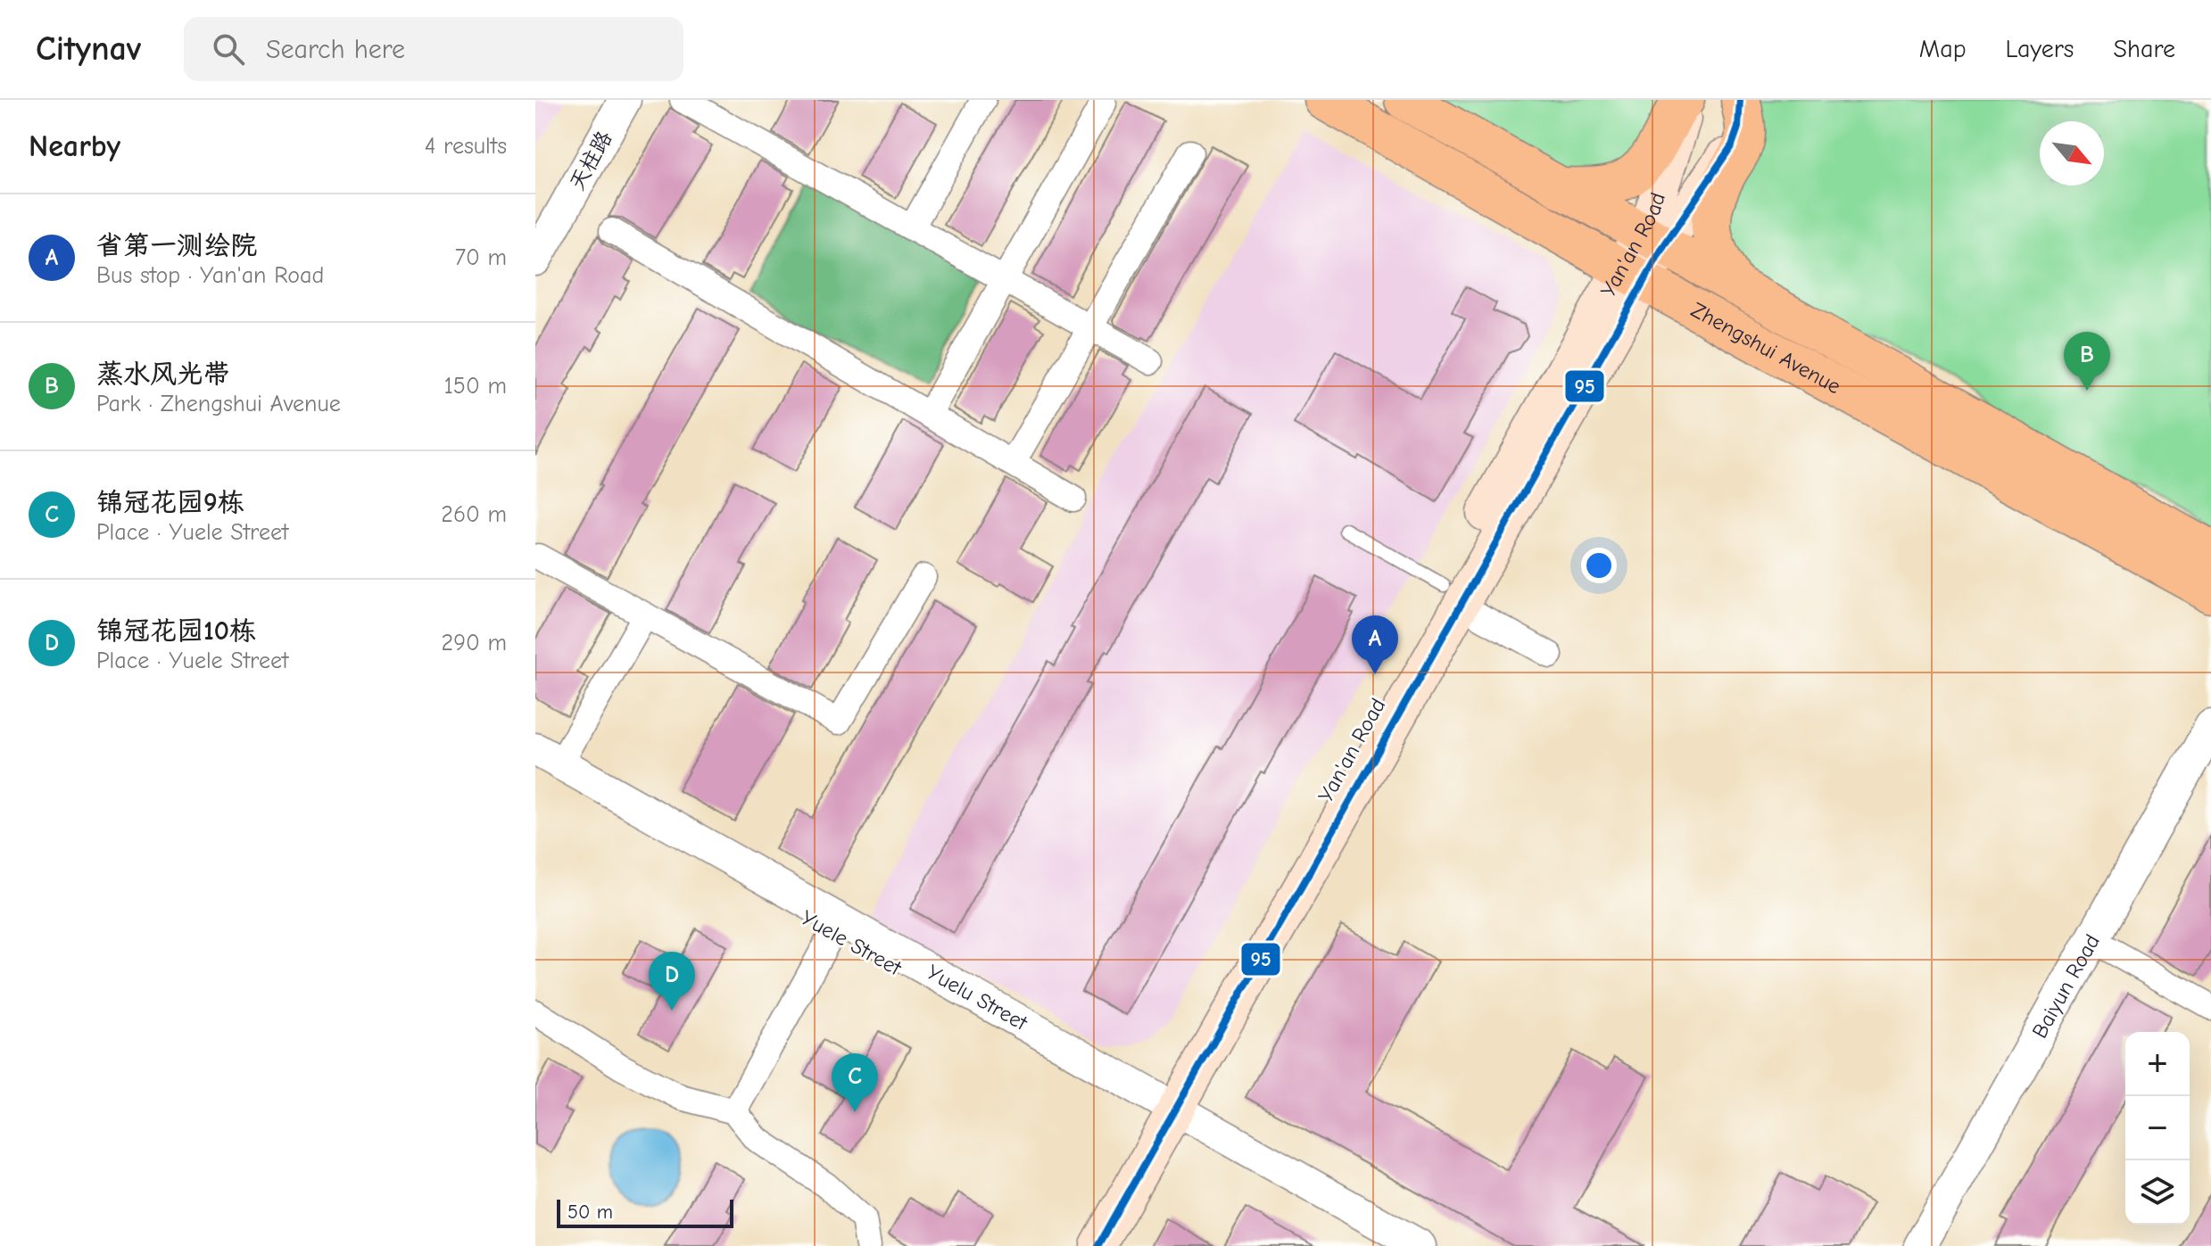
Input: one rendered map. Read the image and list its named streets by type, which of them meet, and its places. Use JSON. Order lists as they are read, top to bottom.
{
  "streets": {
    "main road": ["Yan'an Road", "Zhengshui Avenue"],
    "street": [
      "天柱路",
      "Yuele Street",
      "Baiyun Road",
      "Yuelu Street"
    ]
  },
  "crossings": [
    ["Yan'an Road", "Zhengshui Avenue"],
    ["Yan'an Road", "Yuele Street"],
    ["Yan'an Road", "Yuelu Street"],
    ["Yuele Street", "Yuelu Street"]
  ],
  "lines": ["transit line 95"],
  "scale_bar": "50 m",
  "north": "bottom right",
  "page": {
    "header": "Citynav",
    "search": "Search here",
    "nav": ["Map", "Layers", "Share"],
    "heading": ["Nearby", "4 results"],
    "list": [
      {
        "mark": "A",
        "name": "省第一测绘院",
        "note": "Bus stop · Yan'an Road",
        "value": "70 m"
      },
      {
        "mark": "B",
        "name": "蒸水风光带",
        "note": "Park · Zhengshui Avenue",
        "value": "150 m"
      },
      {
        "mark": "C",
        "name": "锦冠花园9栋",
        "note": "Place · Yuele Street",
        "value": "260 m"
      },
      {
        "mark": "D",
        "name": "锦冠花园10栋",
        "note": "Place · Yuele Street",
        "value": "290 m"
      }
    ],
    "pins": [
      "B",
      "A",
      "D",
      "C"
    ],
    "map_buttons": ["+", "−"],
    "scale": "50 m"
  }
}
